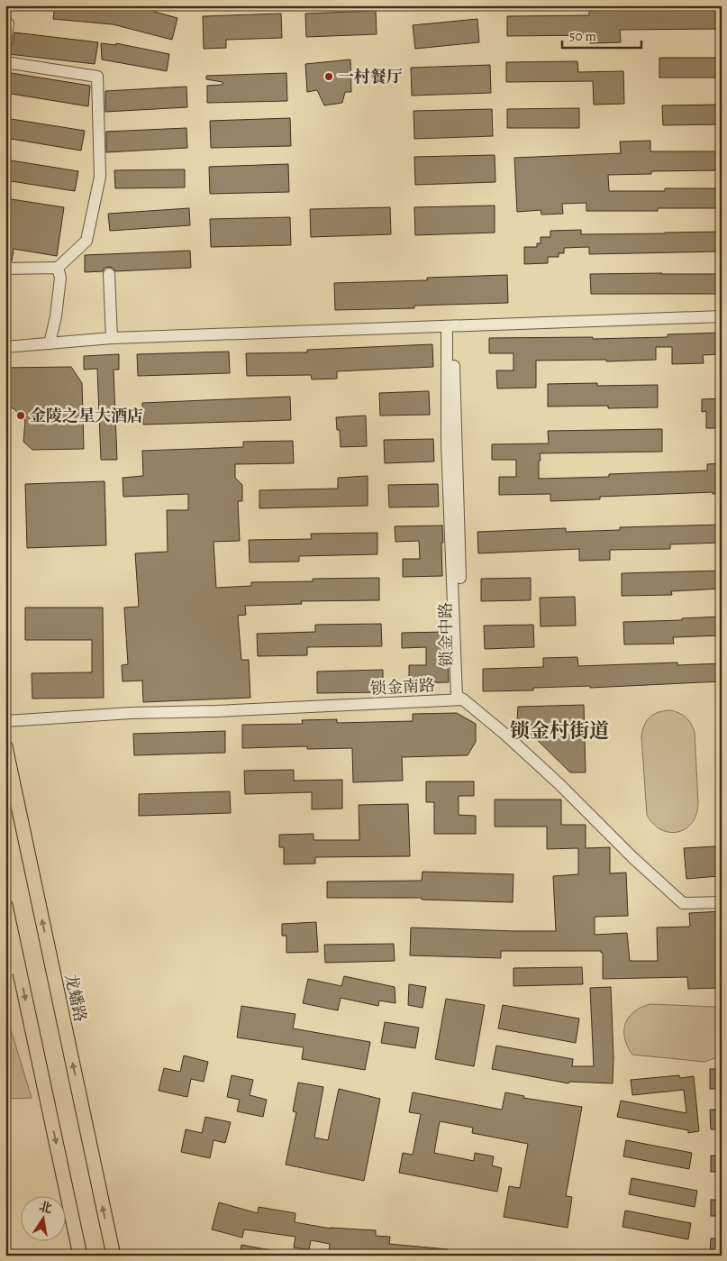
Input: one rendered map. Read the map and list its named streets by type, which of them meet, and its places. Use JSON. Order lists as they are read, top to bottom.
{
  "streets": {
    "main road": ["龙蟠路"],
    "street": ["锁金中路", "锁金南路"]
  },
  "crossings": [
    ["锁金中路", "锁金南路"]
  ],
  "districts": ["锁金村街道"],
  "places": ["一村餐厅", "金陵之星大酒店"],
  "scale_bar": "50 m",
  "north": "top"
}
